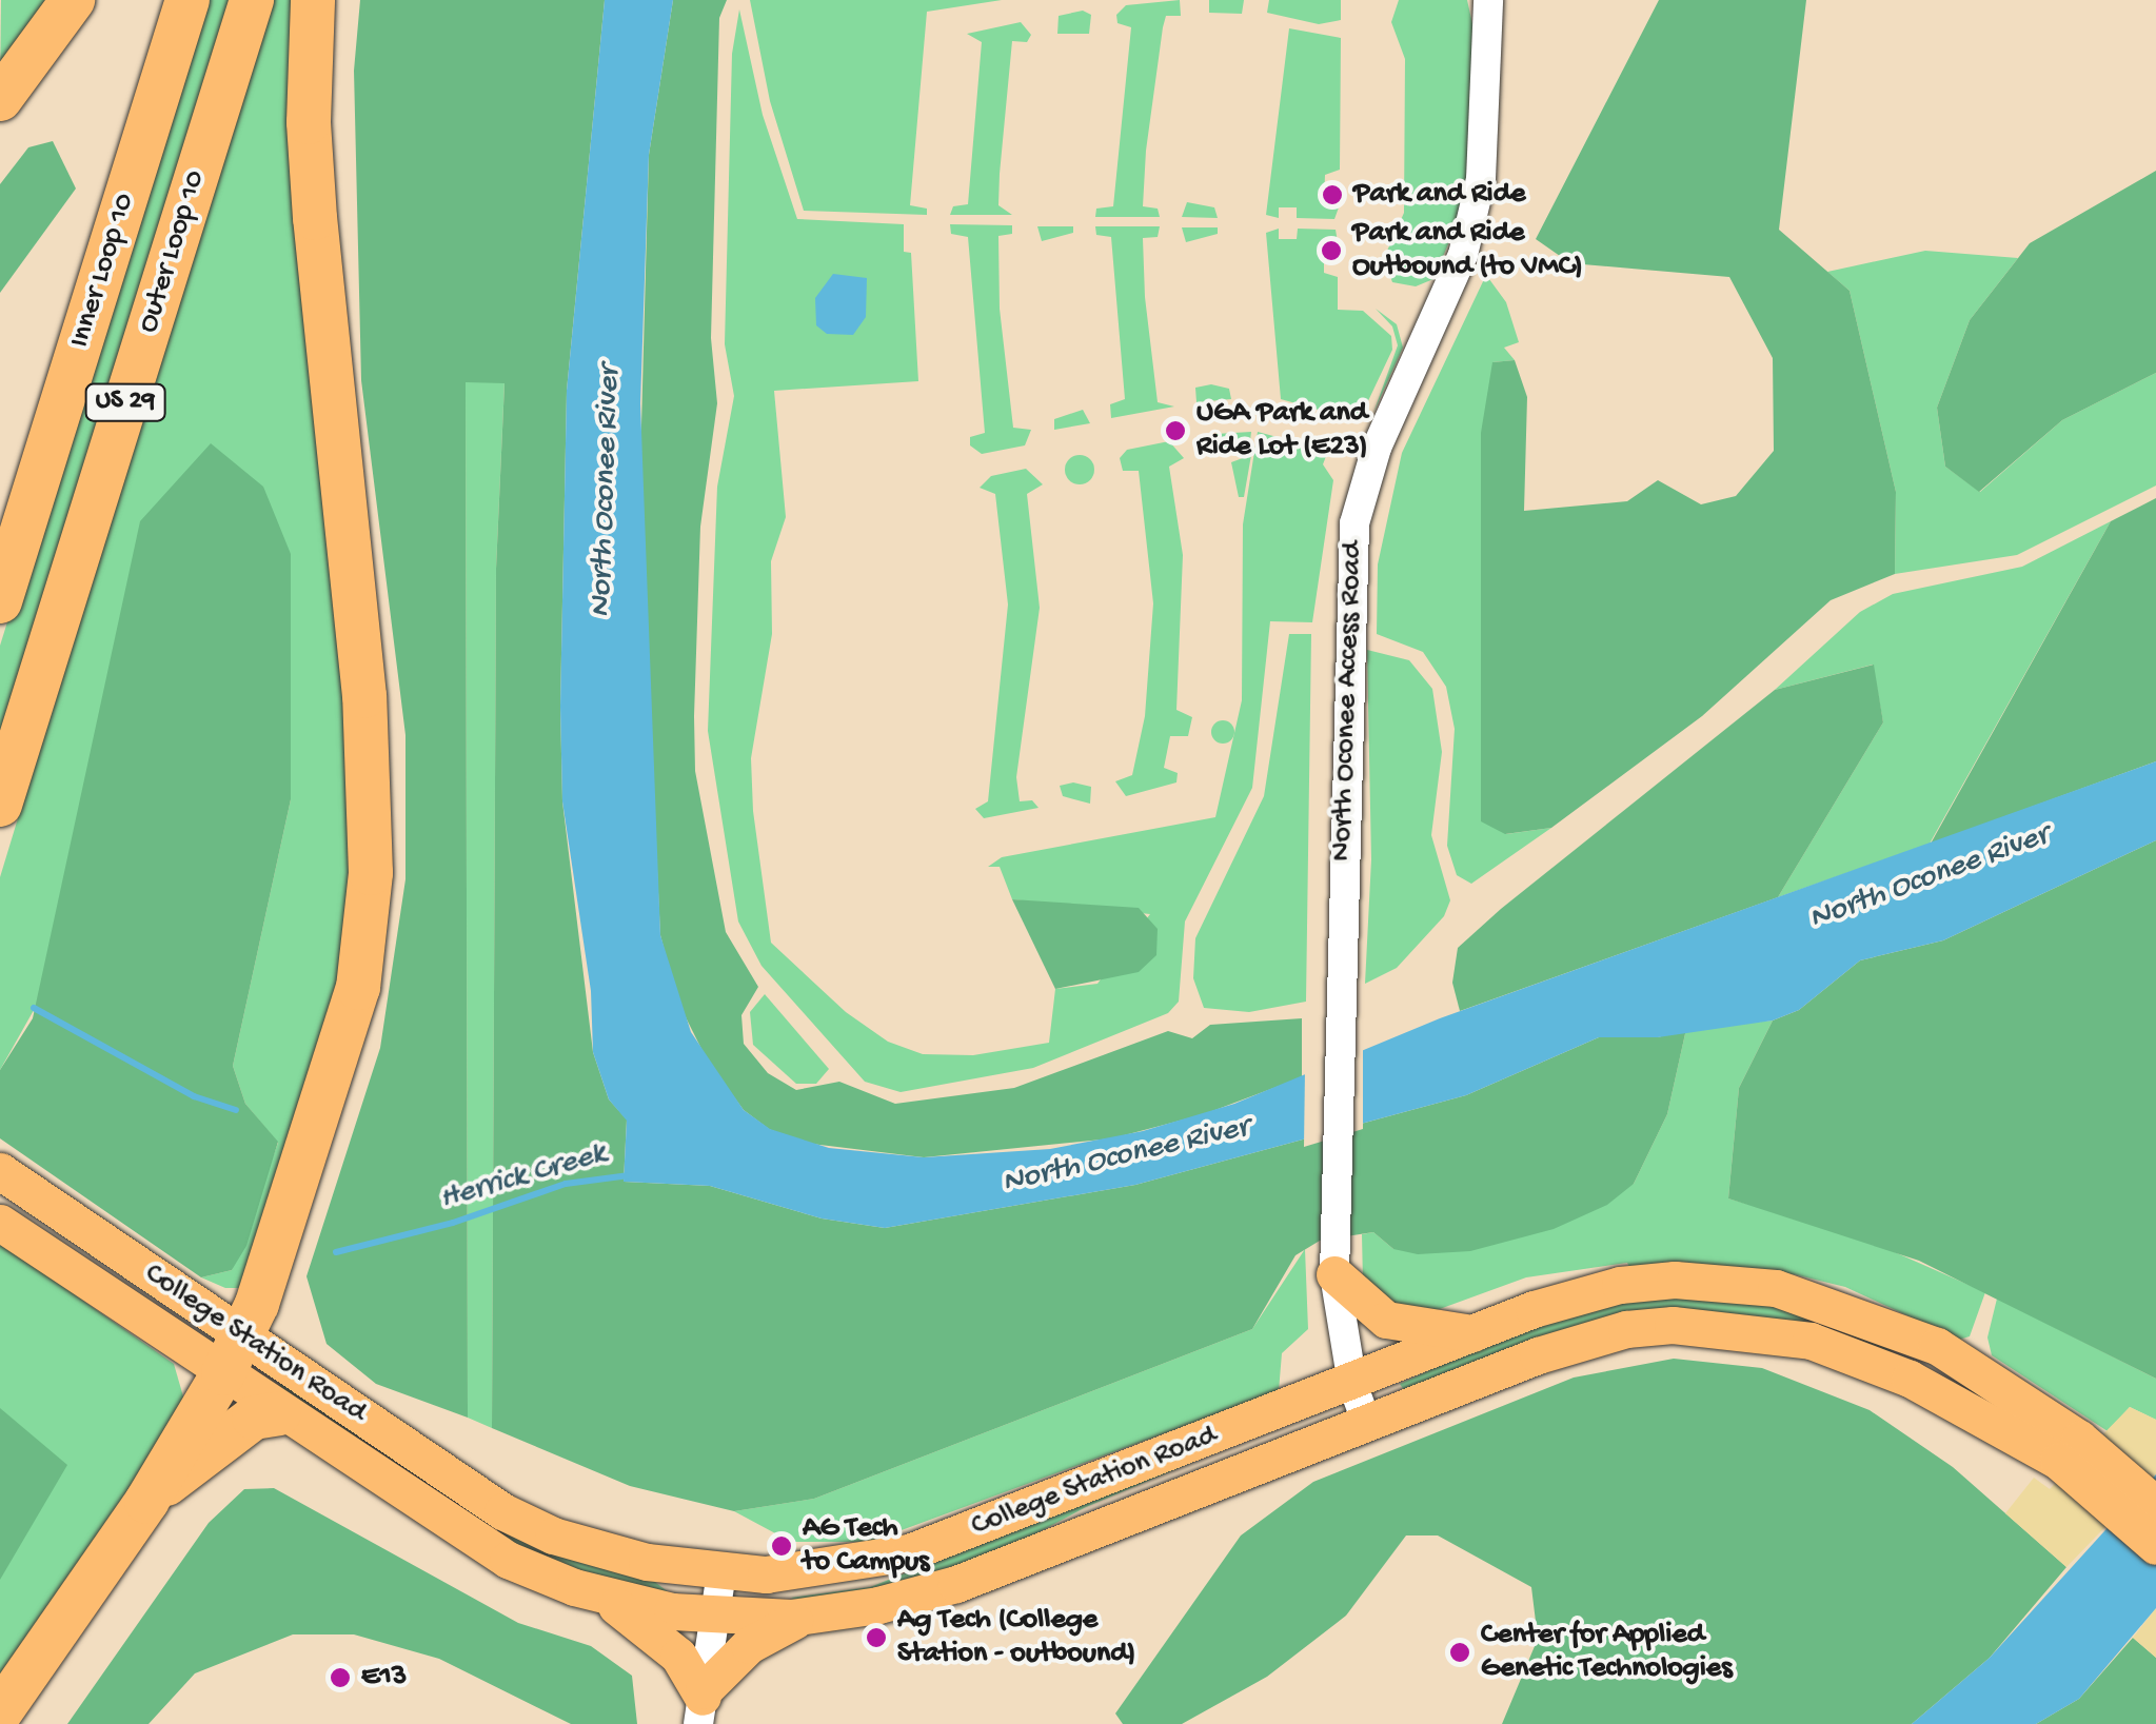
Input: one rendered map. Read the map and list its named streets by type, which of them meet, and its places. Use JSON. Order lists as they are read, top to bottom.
{
  "streets": {
    "highway": ["Outer Loop 10", "Inner Loop 10", "US 29"],
    "main road": ["College Station Road"],
    "street": ["North Oconee Access Road"]
  },
  "crossings": [
    ["North Oconee Access Road", "College Station Road"]
  ],
  "water": ["North Oconee River", "Herrick Creek"],
  "places": [
    "Park and Ride",
    "Park and Ride Outbound (to VMC)",
    "UGA Park and Ride Lot (E23)",
    "AG Tech to Campus",
    "Ag Tech (College Station - outbound)",
    "Center for Applied Genetic Technologies",
    "E13"
  ]
}
